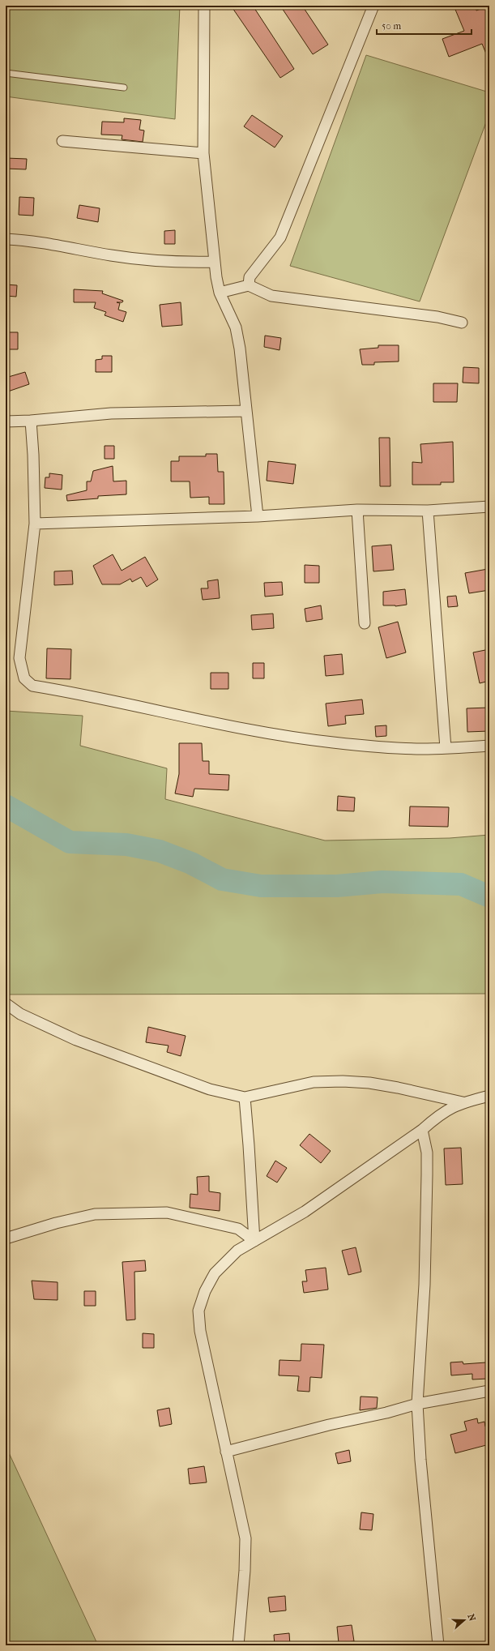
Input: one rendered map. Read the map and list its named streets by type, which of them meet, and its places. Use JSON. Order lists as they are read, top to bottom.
{
  "scale_bar": "50 m",
  "north": "right"
}
